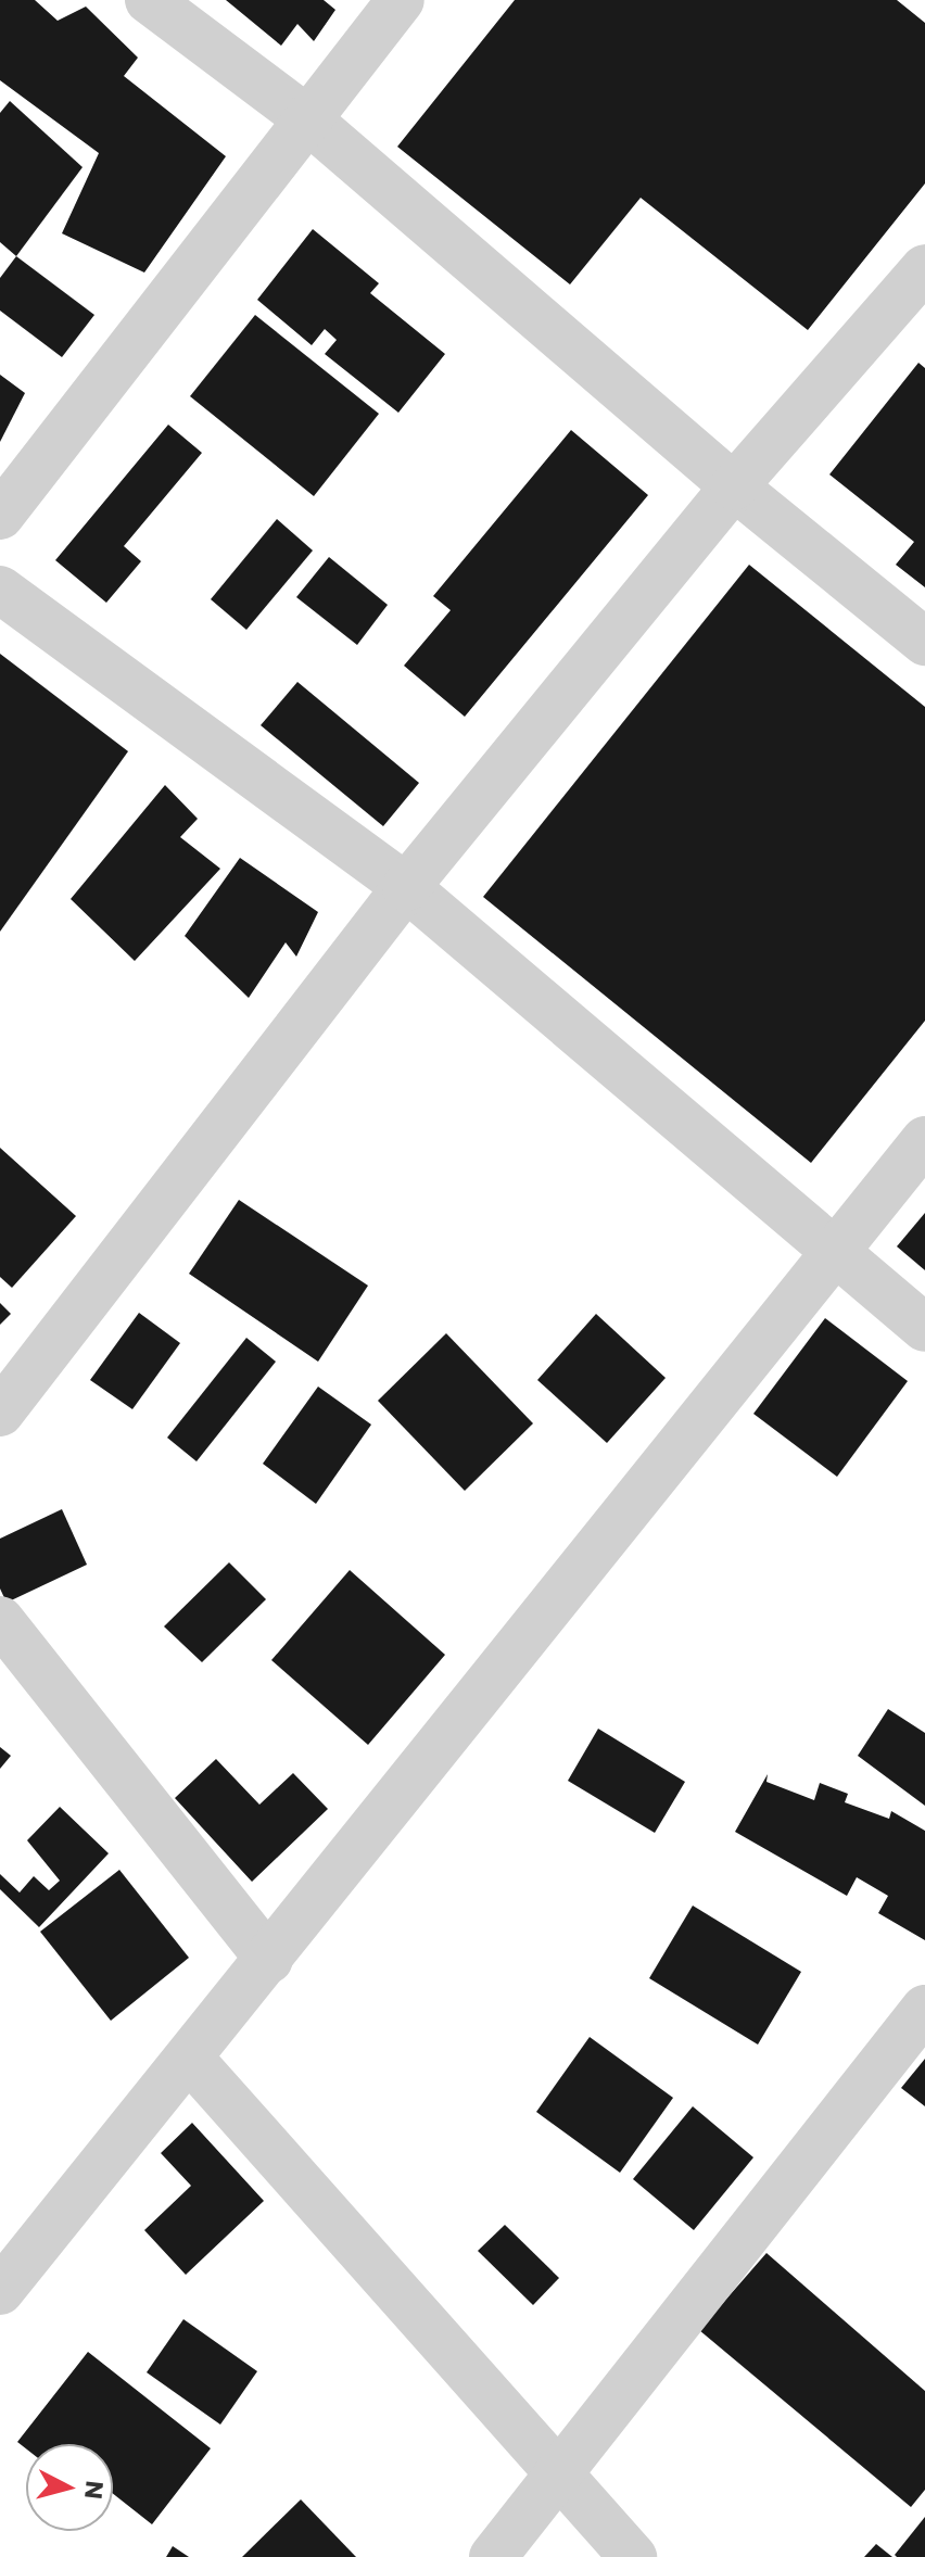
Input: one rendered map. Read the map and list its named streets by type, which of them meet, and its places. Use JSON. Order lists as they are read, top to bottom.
{
  "north": "right"
}
